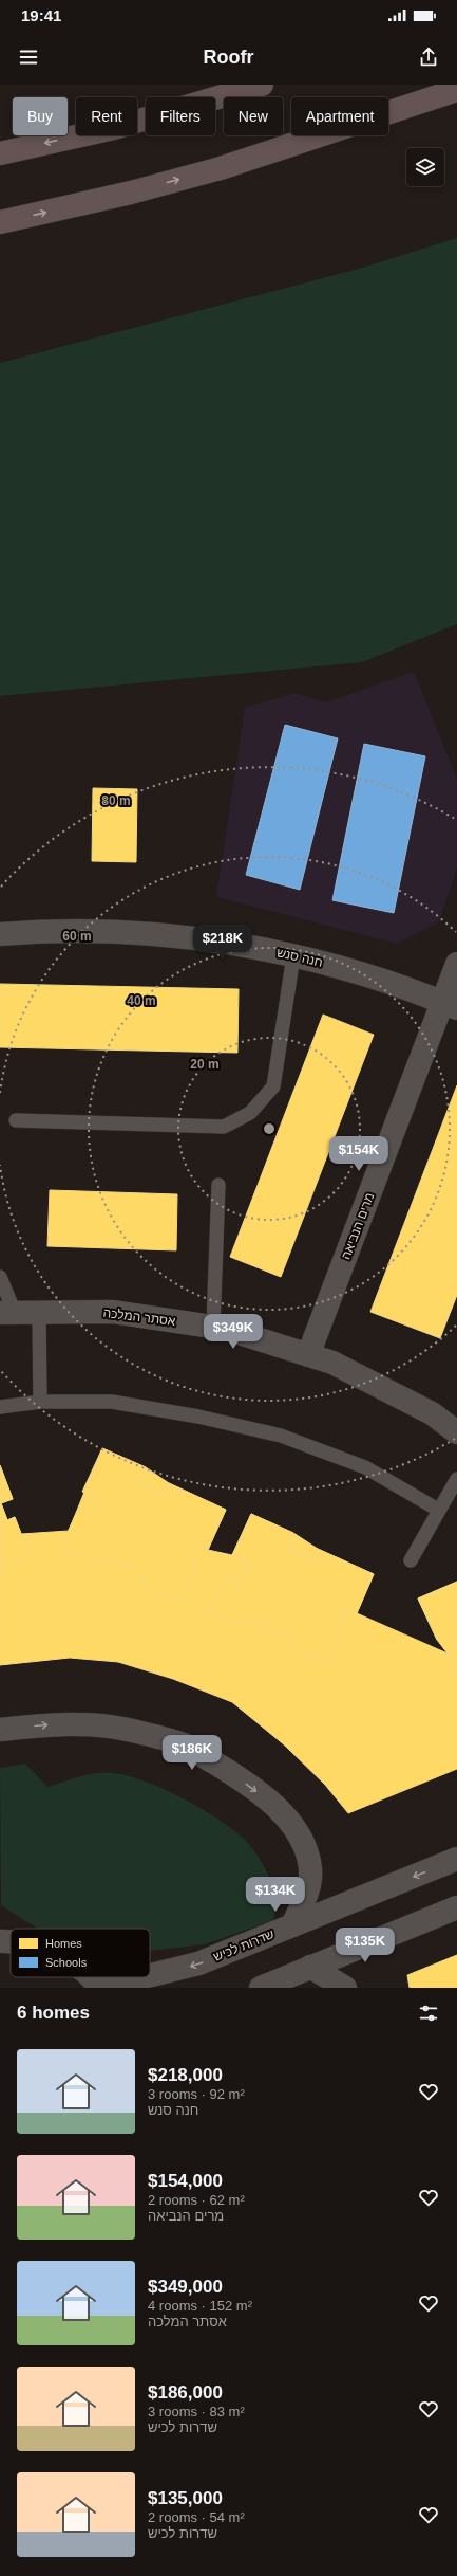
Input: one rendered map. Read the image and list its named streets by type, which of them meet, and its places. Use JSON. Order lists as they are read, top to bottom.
{
  "streets": {
    "street": [
      "חנה סנש",
      "מרים הנביאה",
      "אסתר המלכה",
      "שדרות לכיש"
    ]
  },
  "crossings": [
    ["חנה סנש", "מרים הנביאה"],
    ["מרים הנביאה", "אסתר המלכה"]
  ],
  "legend": ["Homes", "Schools"],
  "page": {
    "status": "19:41",
    "header": "Roofr",
    "chip": [
      "Buy",
      "Rent",
      "Filters",
      "New",
      "Apartment"
    ],
    "price": [
      "$218K",
      "$154K",
      "$349K",
      "$186K",
      "$134K",
      "$135K"
    ],
    "heading": "6 homes",
    "list": [
      {
        "name": "$218,000",
        "note": "3 rooms · 92 m² · חנה סנש"
      },
      {
        "name": "$154,000",
        "note": "2 rooms · 62 m² · מרים הנביאה"
      },
      {
        "name": "$349,000",
        "note": "4 rooms · 152 m² · אסתר המלכה"
      },
      {
        "name": "$186,000",
        "note": "3 rooms · 83 m² · שדרות לכיש"
      },
      {
        "name": "$135,000",
        "note": "2 rooms · 54 m² · שדרות לכיש"
      }
    ]
  },
  "rings": [
    "80 m",
    "60 m",
    "40 m",
    "20 m"
  ]
}
